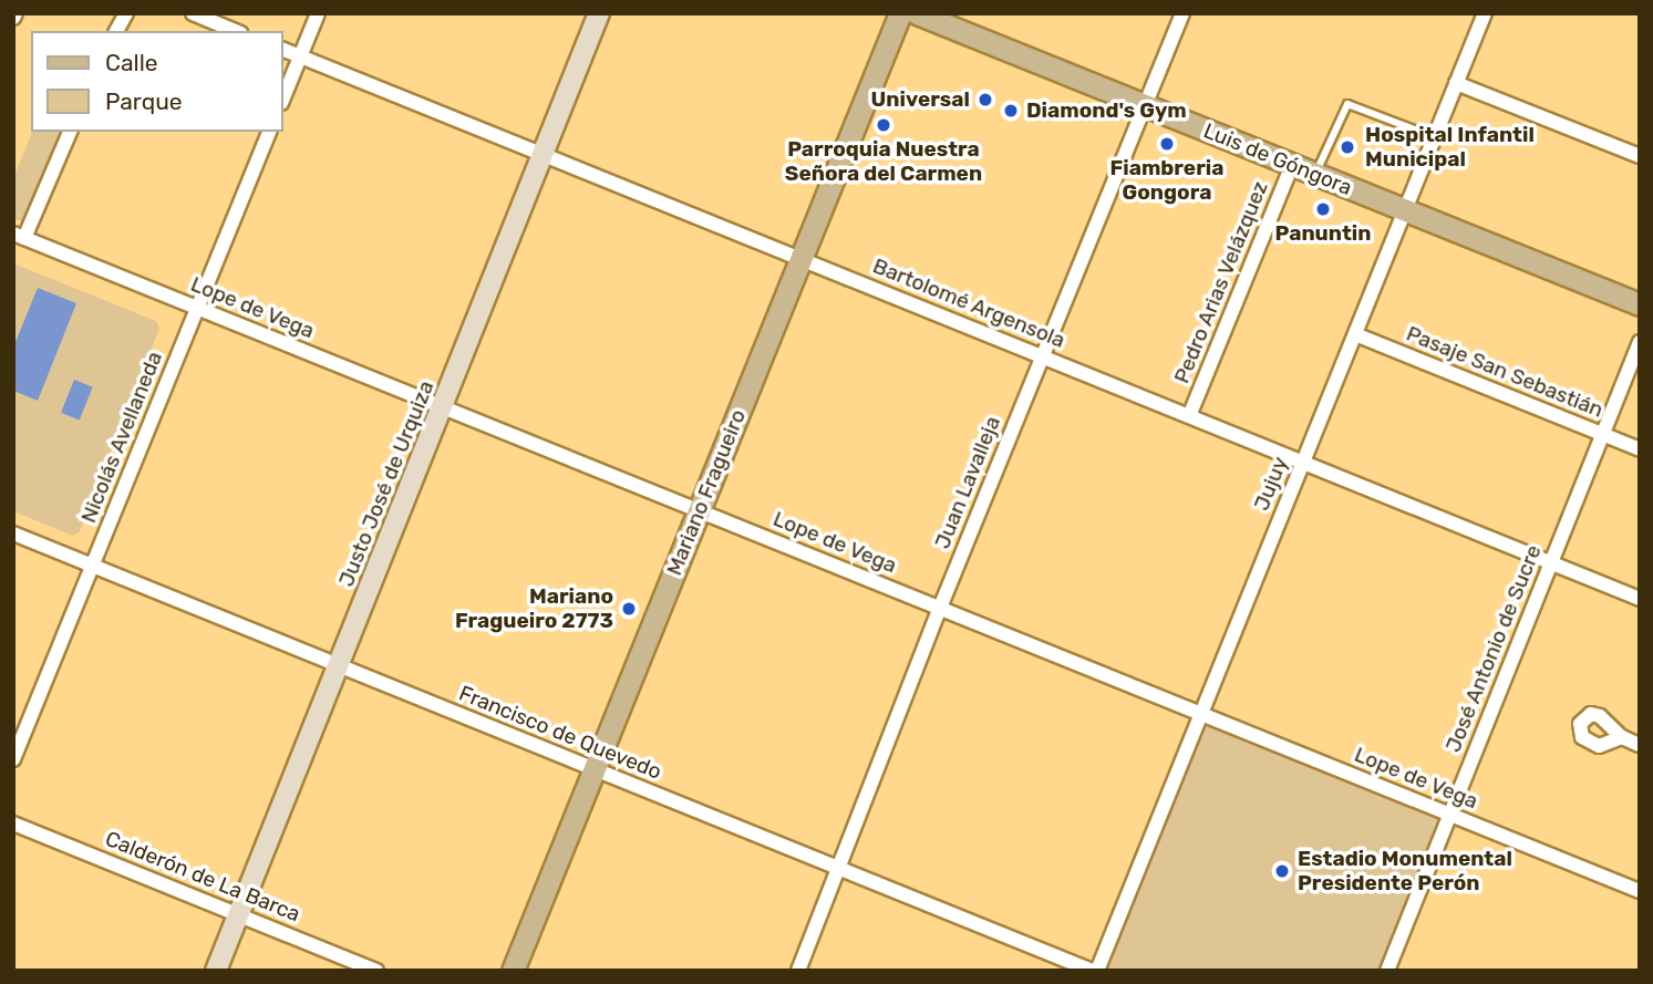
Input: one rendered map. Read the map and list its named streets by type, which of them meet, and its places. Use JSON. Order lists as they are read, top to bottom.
{
  "streets": {
    "main road": ["Luis de Góngora", "Mariano Fragueiro"],
    "street": [
      "Pedro Arias Velázquez",
      "Bartolomé Argensola",
      "Lope de Vega",
      "Pasaje San Sebastián",
      "Nicolás Avellaneda",
      "Juan Lavalleja",
      "Justo José de Urquiza",
      "Jujuy",
      "José Antonio de Sucre",
      "Francisco de Quevedo",
      "Calderón de La Barca"
    ]
  },
  "crossings": [
    ["Luis de Góngora", "Pedro Arias Velázquez"],
    ["Luis de Góngora", "Juan Lavalleja"],
    ["Luis de Góngora", "Jujuy"],
    ["Pedro Arias Velázquez", "Bartolomé Argensola"],
    ["Bartolomé Argensola", "Juan Lavalleja"],
    ["Bartolomé Argensola", "Justo José de Urquiza"],
    ["Bartolomé Argensola", "Jujuy"],
    ["Bartolomé Argensola", "Mariano Fragueiro"],
    ["Bartolomé Argensola", "José Antonio de Sucre"],
    ["Lope de Vega", "Nicolás Avellaneda"],
    ["Lope de Vega", "Juan Lavalleja"],
    ["Lope de Vega", "Justo José de Urquiza"],
    ["Lope de Vega", "Jujuy"],
    ["Lope de Vega", "Mariano Fragueiro"],
    ["Lope de Vega", "José Antonio de Sucre"],
    ["Pasaje San Sebastián", "Jujuy"],
    ["Pasaje San Sebastián", "José Antonio de Sucre"],
    ["Nicolás Avellaneda", "Francisco de Quevedo"],
    ["Juan Lavalleja", "Francisco de Quevedo"],
    ["Justo José de Urquiza", "Francisco de Quevedo"],
    ["Justo José de Urquiza", "Calderón de La Barca"],
    ["Mariano Fragueiro", "Francisco de Quevedo"]
  ],
  "places": [
    "Universal",
    "Diamond's Gym",
    "Parroquia Nuestra Señora del Carmen",
    "Fiambreria Gongora",
    "Hospital Infantil Municipal",
    "Panuntin",
    "Mariano Fragueiro 2773",
    "Estadio Monumental Presidente Perón"
  ],
  "legend": ["Calle", "Parque"]
}
